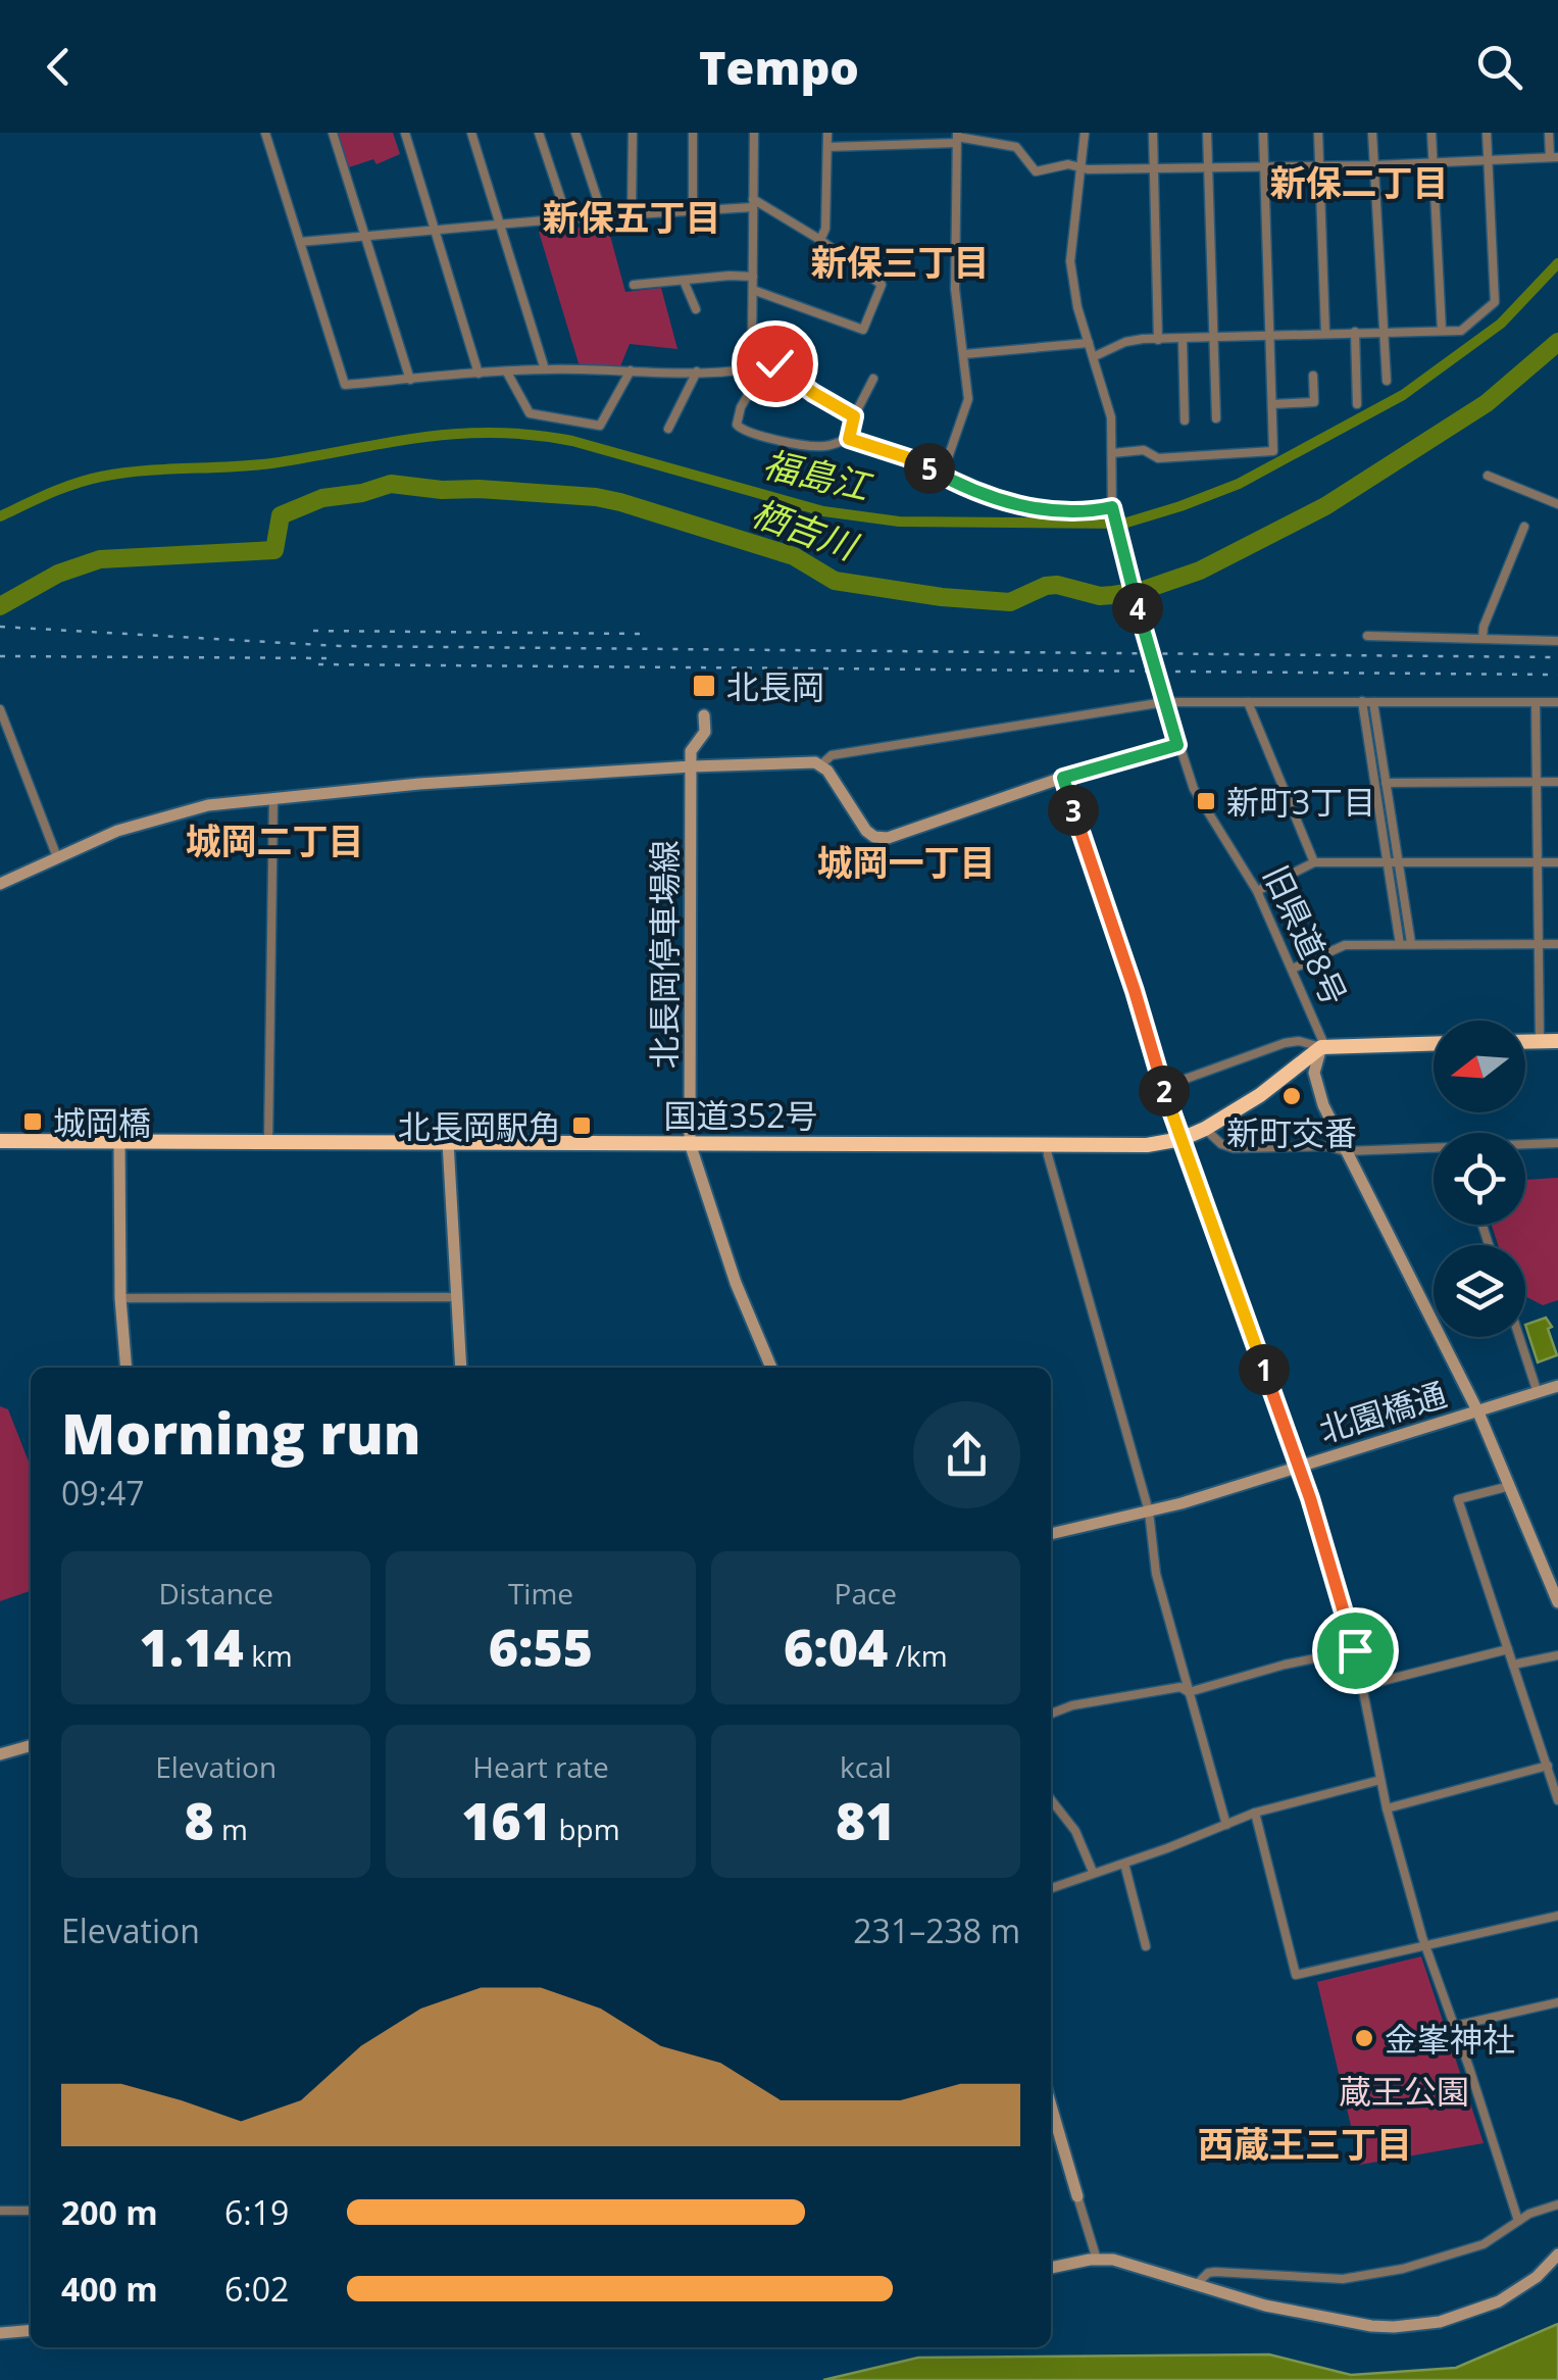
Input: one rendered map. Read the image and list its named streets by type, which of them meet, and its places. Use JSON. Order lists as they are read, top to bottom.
{
  "streets": {
    "highway": ["国道352号"],
    "street": ["旧県道8号", "北長岡停車場線", "北園橋通"]
  },
  "crossings": [
    ["旧県道8号", "国道352号"],
    ["旧県道8号", "北園橋通"],
    ["北長岡停車場線", "国道352号"]
  ],
  "districts": [
    "新保二丁目",
    "新保五丁目",
    "新保三丁目",
    "城岡二丁目",
    "城岡一丁目",
    "西蔵王三丁目"
  ],
  "water": ["福島江", "栖吉川"],
  "parks": ["蔵王公園"],
  "places": {
    "transit": [
      "北長岡",
      "新町3丁目",
      "城岡橋",
      "北長岡駅角"
    ],
    "other": ["新町交番", "金峯神社"]
  },
  "north": "left",
  "page": {
    "header": "Tempo",
    "pins": [
      "5",
      "4",
      "3",
      "2",
      "1"
    ],
    "heading": ["Morning run", "09:47"],
    "stats": [
      ["Distance", "1.14 km"],
      ["Time", "6:55"],
      ["Pace", "6:04 /km"],
      ["Elevation", "8 m"],
      ["Heart rate", "161 bpm"],
      ["kcal", "81"]
    ],
    "chart": ["Elevation", "231–238 m"],
    "list": [
      {
        "name": "200 m",
        "note": "6:19"
      },
      {
        "name": "400 m",
        "note": "6:02"
      }
    ]
  }
}
